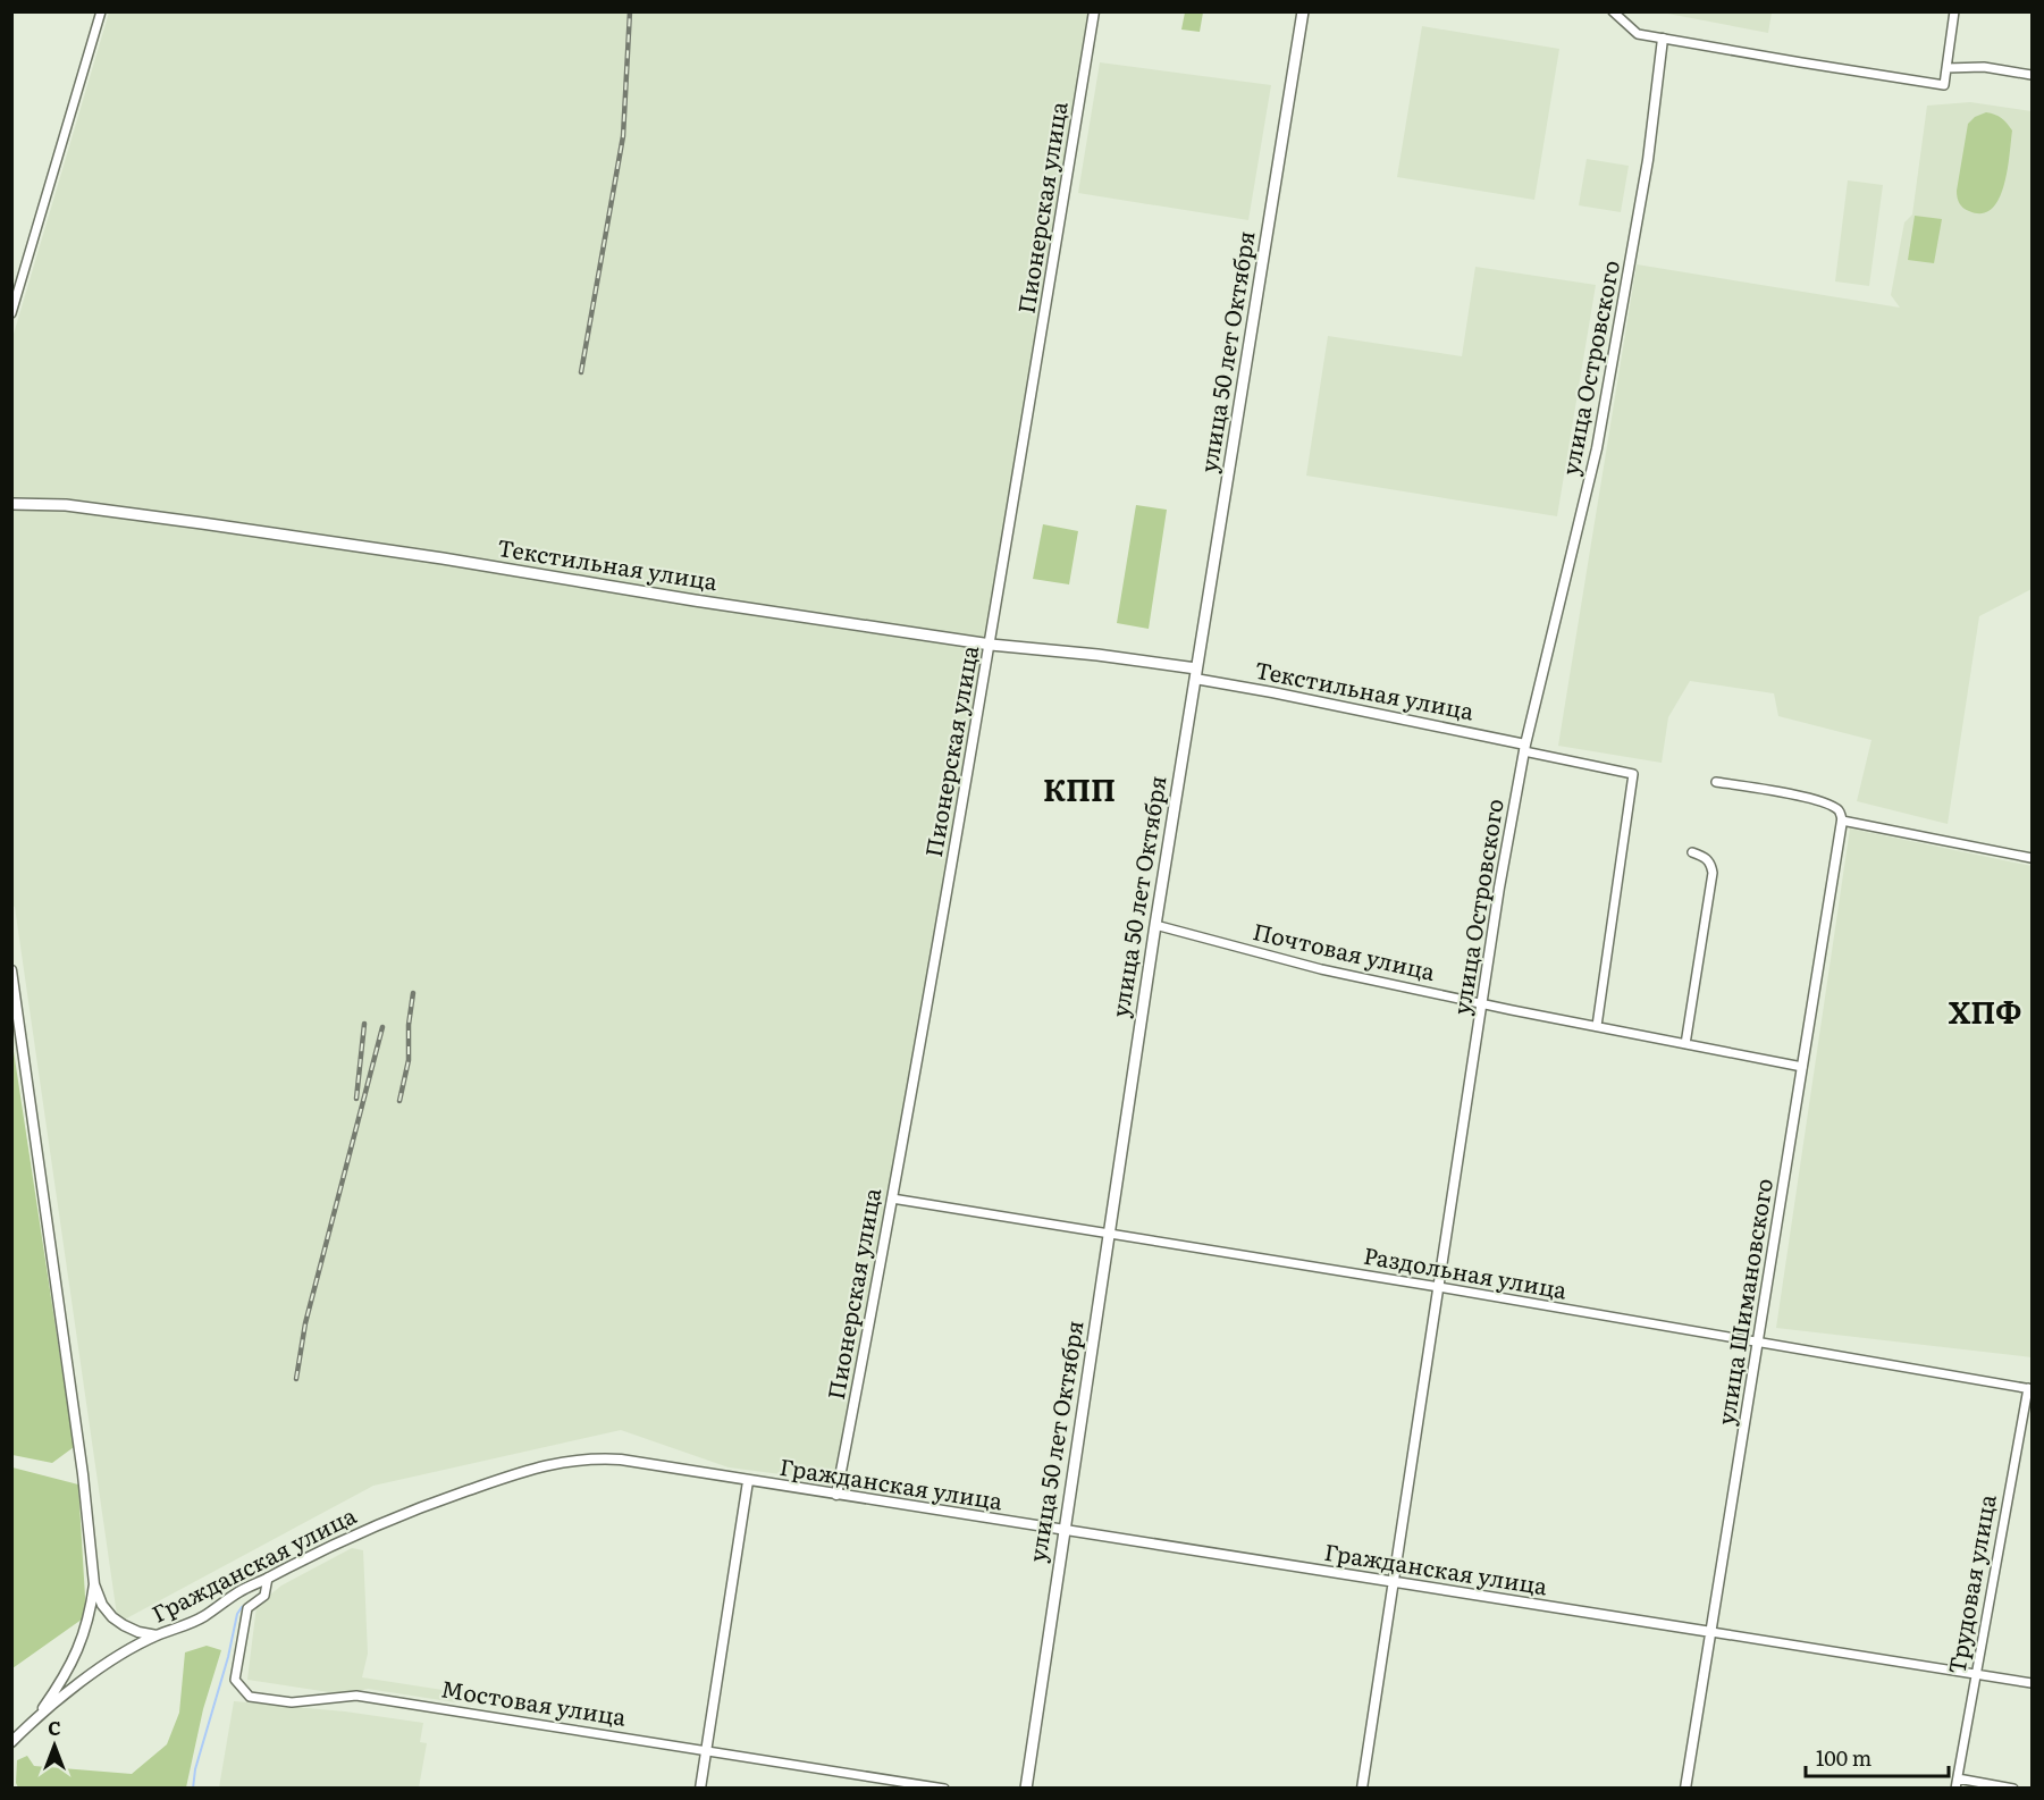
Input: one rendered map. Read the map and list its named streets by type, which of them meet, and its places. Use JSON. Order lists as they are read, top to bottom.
{
  "streets": {
    "main road": ["улица 50 лет Октября", "Текстильная улица"],
    "street": [
      "Пионерская улица",
      "улица Островского",
      "Почтовая улица",
      "Раздольная улица",
      "улица Шимановского",
      "Гражданская улица",
      "Трудовая улица",
      "Мостовая улица"
    ]
  },
  "crossings": [
    ["Пионерская улица", "Текстильная улица"],
    ["Пионерская улица", "Раздольная улица"],
    ["Пионерская улица", "Гражданская улица"],
    ["улица 50 лет Октября", "Текстильная улица"],
    ["улица 50 лет Октября", "Почтовая улица"],
    ["улица 50 лет Октября", "Раздольная улица"],
    ["улица 50 лет Октября", "Гражданская улица"],
    ["улица Островского", "Текстильная улица"],
    ["улица Островского", "Почтовая улица"],
    ["улица Островского", "Раздольная улица"],
    ["улица Островского", "Гражданская улица"],
    ["Текстильная улица", "Почтовая улица"],
    ["Почтовая улица", "улица Шимановского"],
    ["Раздольная улица", "улица Шимановского"],
    ["Раздольная улица", "Трудовая улица"],
    ["улица Шимановского", "Гражданская улица"],
    ["Гражданская улица", "Трудовая улица"],
    ["Гражданская улица", "Мостовая улица"]
  ],
  "districts": ["КПП", "ХПФ"],
  "scale_bar": "100 m",
  "north": "top"
}
